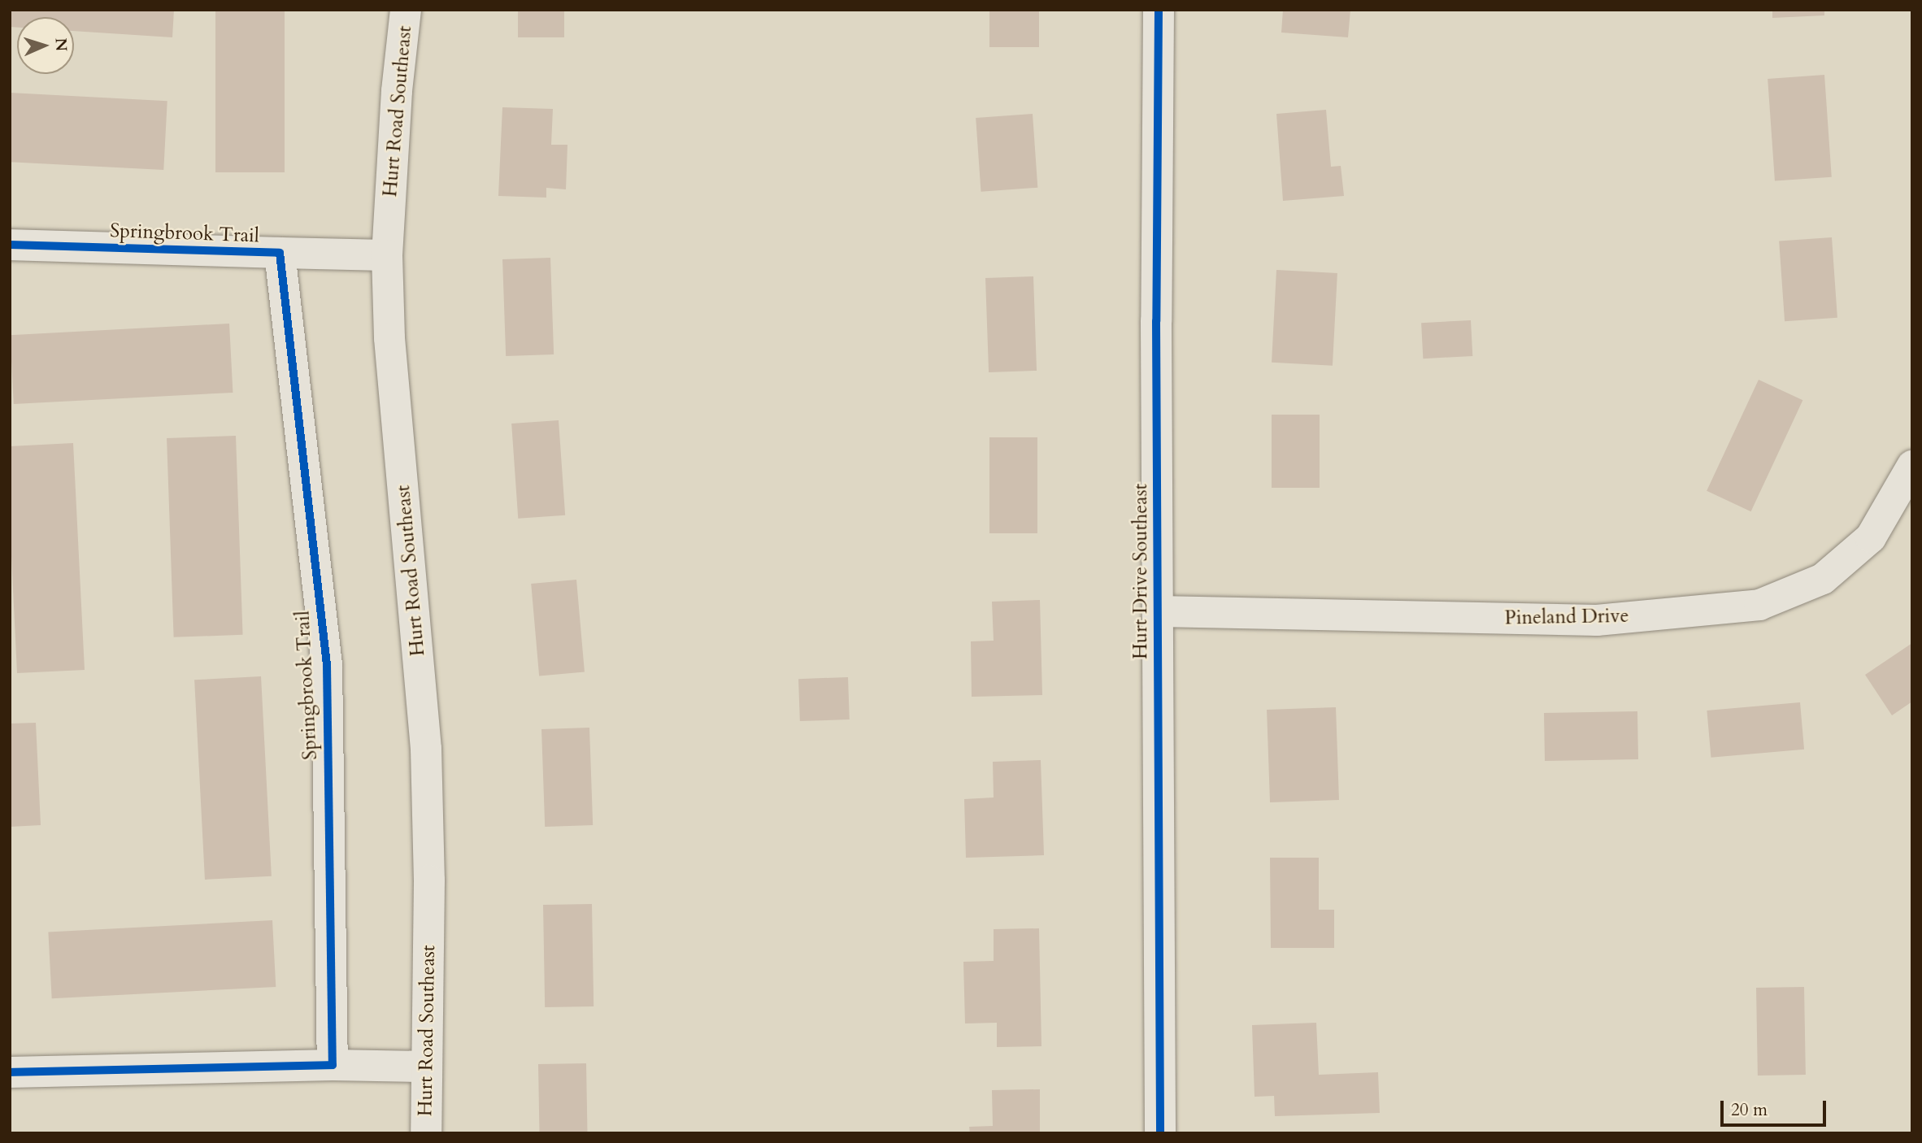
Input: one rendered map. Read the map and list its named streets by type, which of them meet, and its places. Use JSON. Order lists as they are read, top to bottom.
{
  "streets": {
    "street": [
      "Hurt Road Southeast",
      "Springbrook Trail",
      "Hurt Drive Southeast",
      "Pineland Drive"
    ]
  },
  "crossings": [
    ["Hurt Road Southeast", "Springbrook Trail"],
    ["Hurt Drive Southeast", "Pineland Drive"]
  ],
  "scale_bar": "20 m",
  "north": "right"
}
